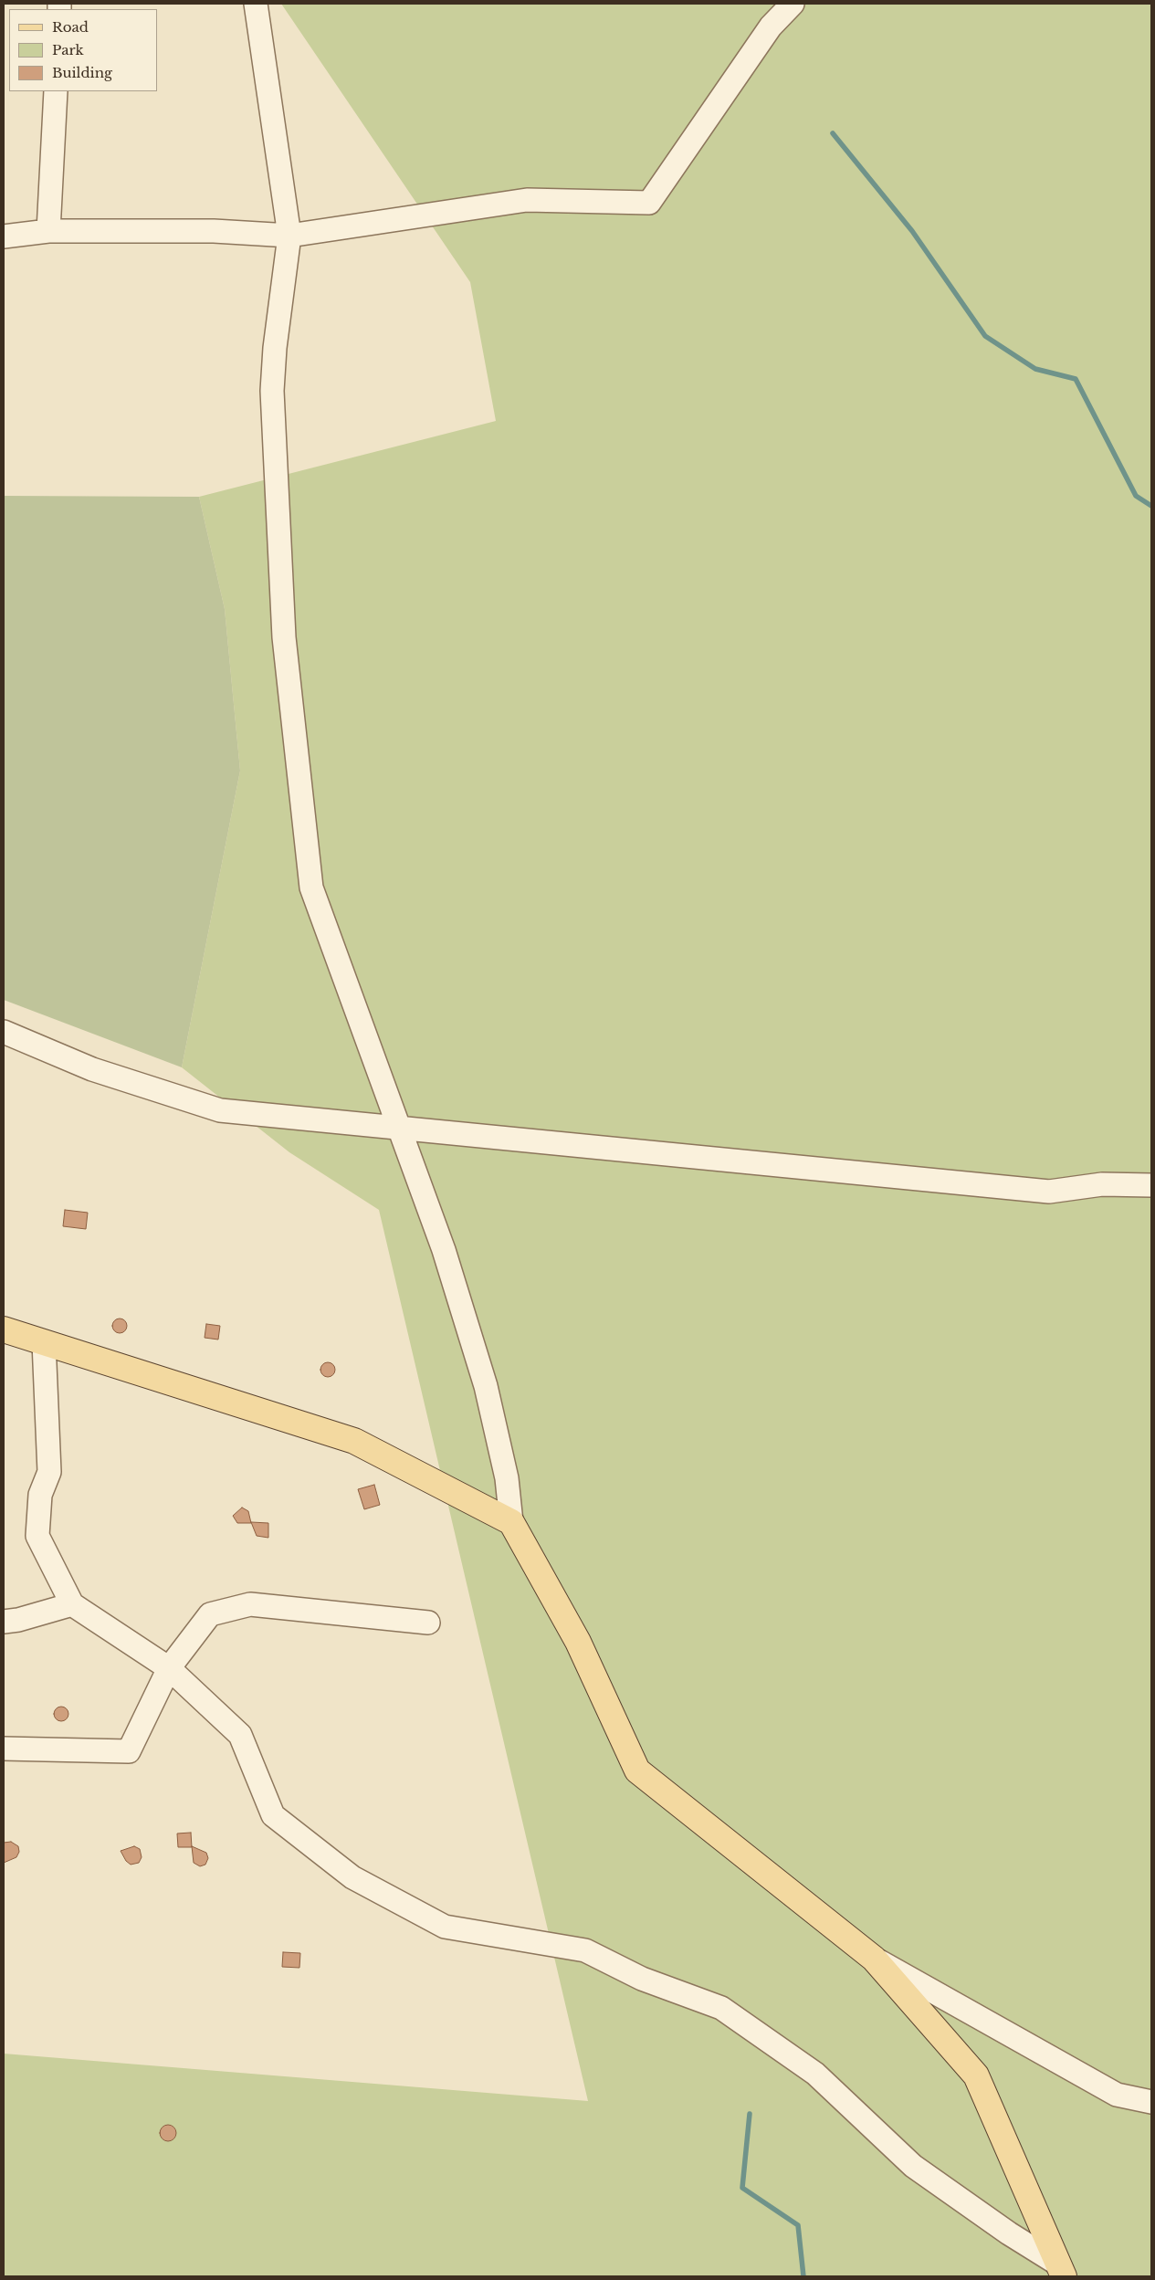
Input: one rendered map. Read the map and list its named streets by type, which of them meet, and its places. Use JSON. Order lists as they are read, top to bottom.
{
  "legend": ["Road", "Park", "Building"]
}
